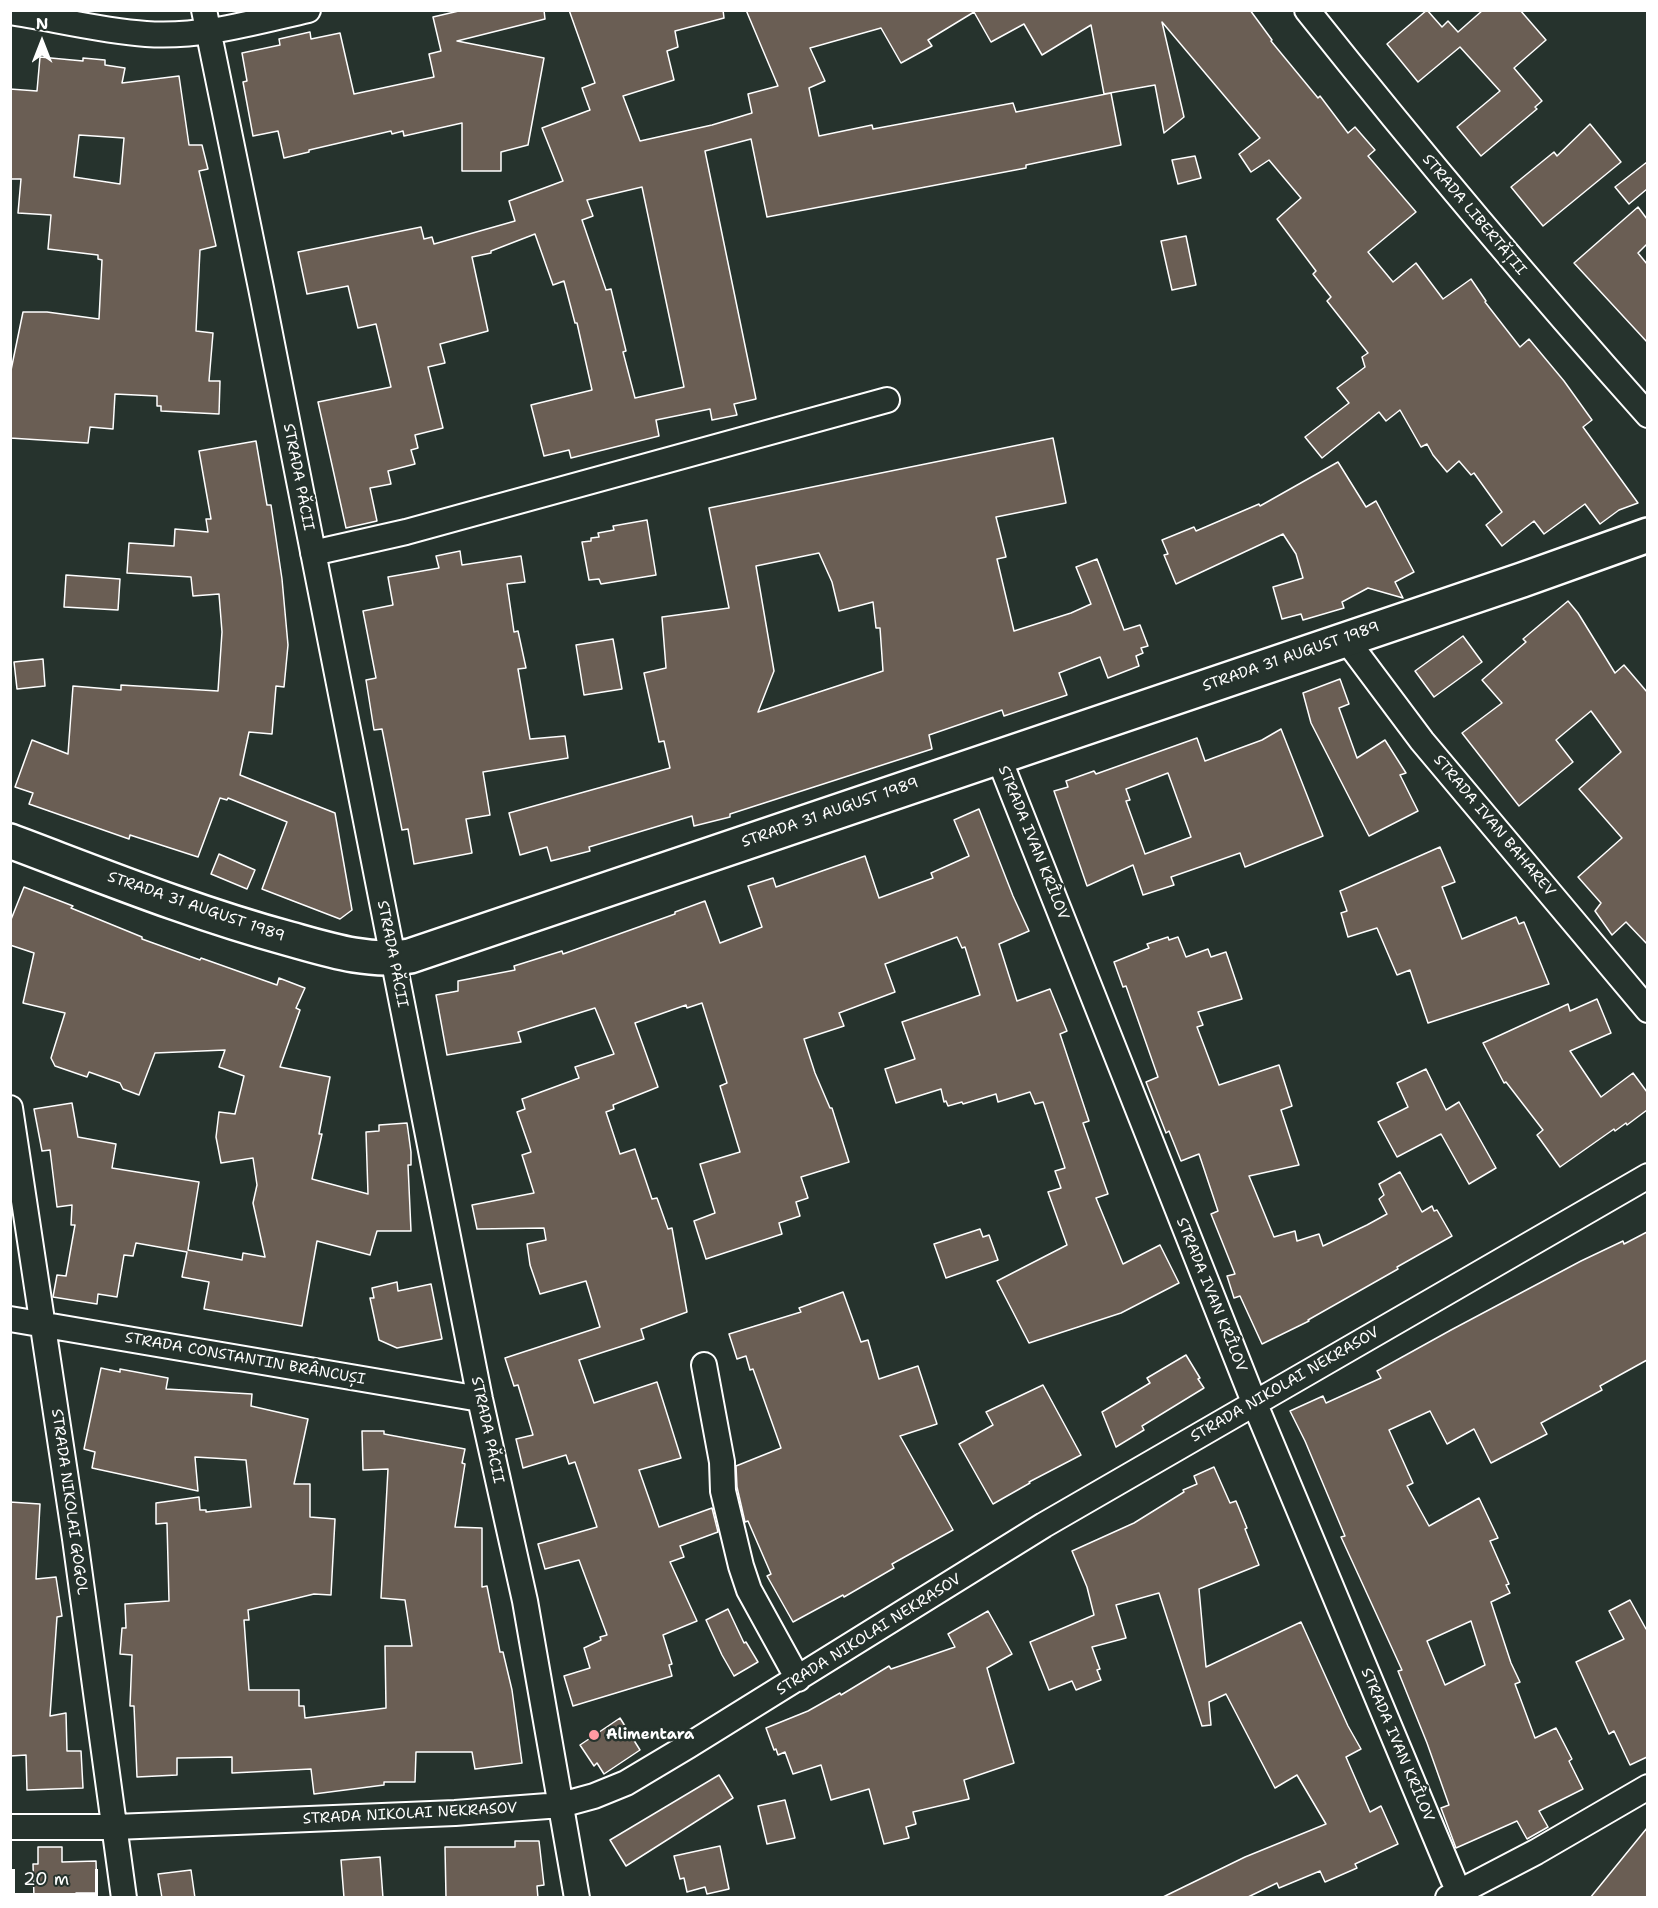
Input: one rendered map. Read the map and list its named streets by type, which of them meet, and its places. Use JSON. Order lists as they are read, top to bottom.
{
  "streets": {
    "main road": ["STRADA 31 AUGUST 1989"],
    "street": [
      "STRADA LIBERTĂȚII",
      "STRADA PĂCII",
      "STRADA IVAN BAHAREV",
      "STRADA IVAN KRÎLOV",
      "STRADA CONSTANTIN BRÂNCUȘI",
      "STRADA NIKOLAI NEKRASOV",
      "STRADA NIKOLAI GOGOL"
    ]
  },
  "crossings": [
    ["STRADA PĂCII", "STRADA 31 AUGUST 1989"],
    ["STRADA PĂCII", "STRADA CONSTANTIN BRÂNCUȘI"],
    ["STRADA PĂCII", "STRADA NIKOLAI NEKRASOV"],
    ["STRADA 31 AUGUST 1989", "STRADA IVAN BAHAREV"],
    ["STRADA 31 AUGUST 1989", "STRADA IVAN KRÎLOV"],
    ["STRADA IVAN KRÎLOV", "STRADA NIKOLAI NEKRASOV"],
    ["STRADA CONSTANTIN BRÂNCUȘI", "STRADA NIKOLAI GOGOL"],
    ["STRADA NIKOLAI NEKRASOV", "STRADA NIKOLAI GOGOL"]
  ],
  "places": ["Alimentara"],
  "scale_bar": "20 m",
  "north": "top"
}
